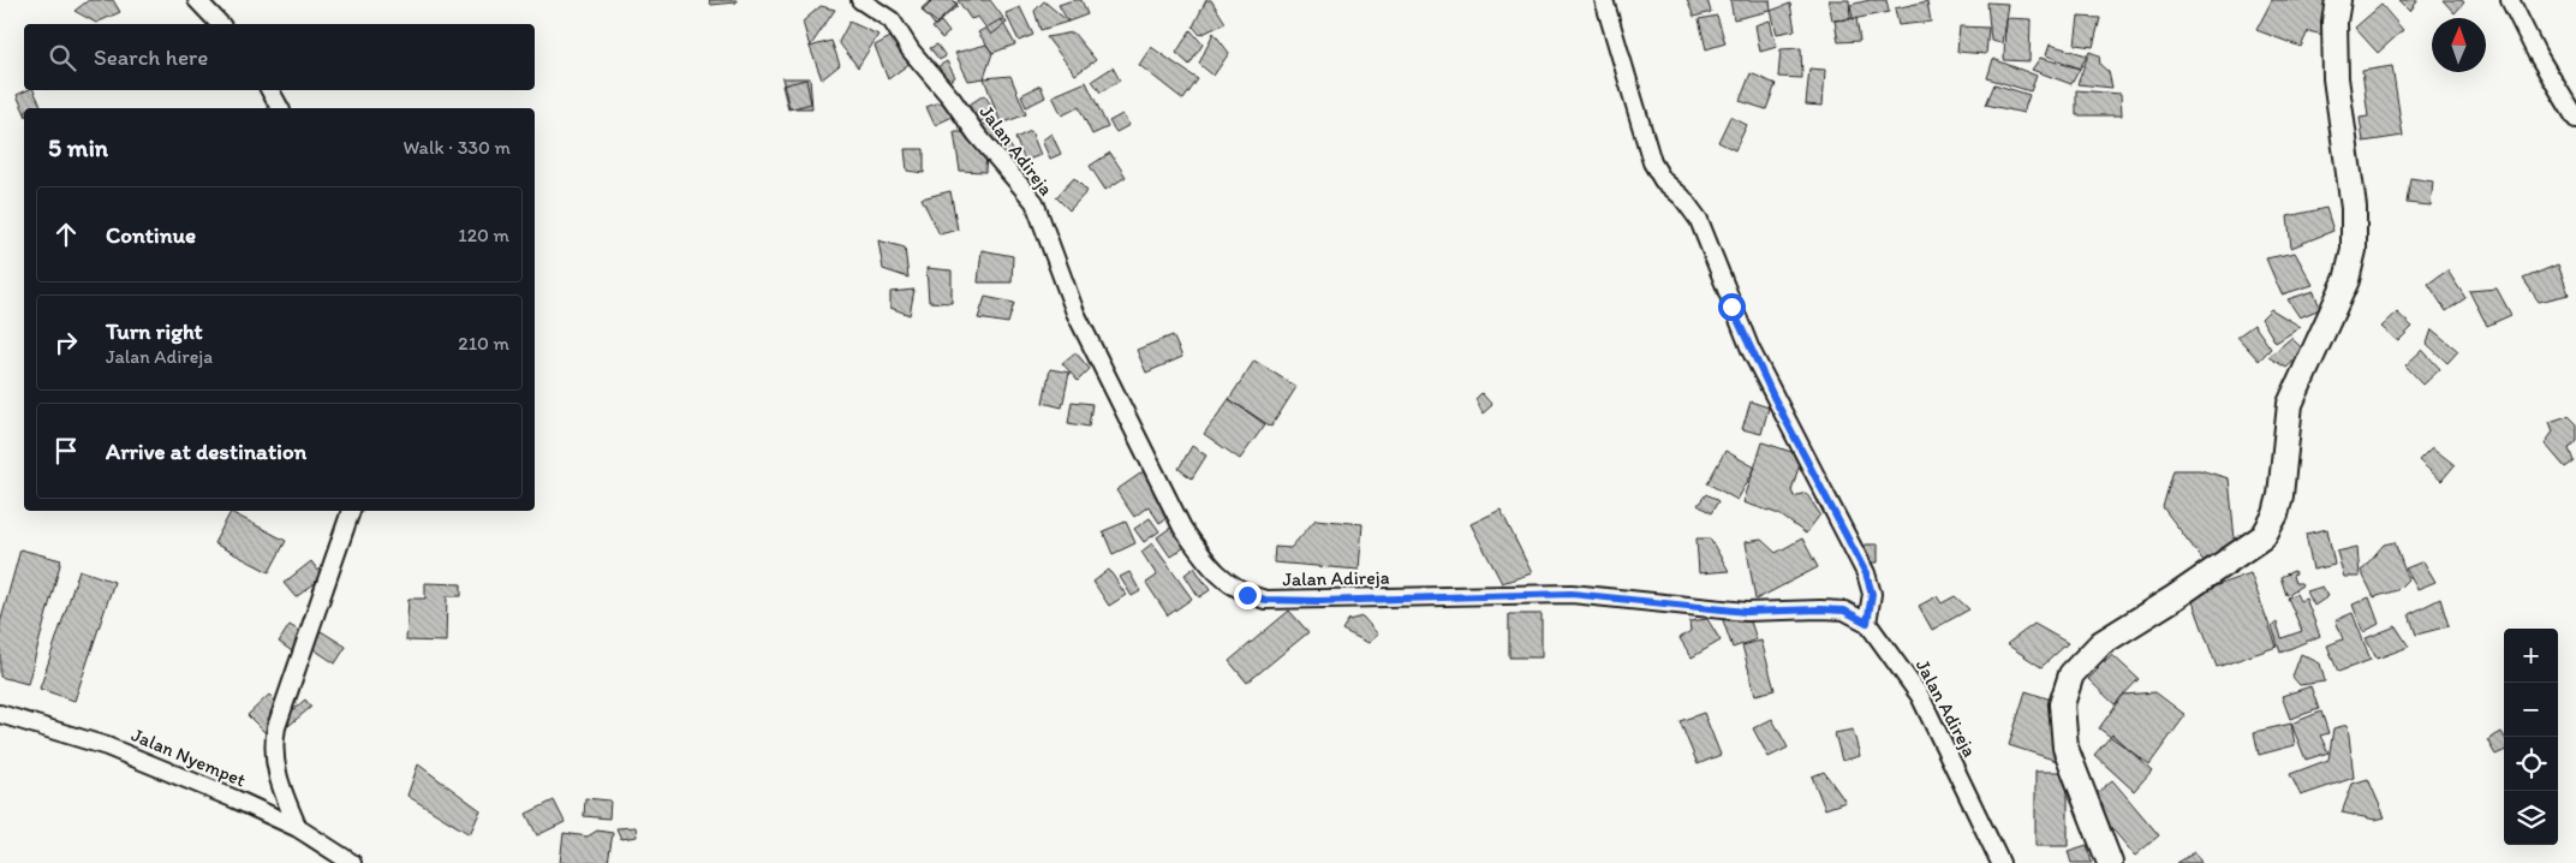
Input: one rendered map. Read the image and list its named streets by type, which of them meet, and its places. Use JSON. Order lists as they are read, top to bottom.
{
  "streets": {
    "street": ["Jalan Adireja", "Jalan Nyempet"]
  },
  "north": "top",
  "page": {
    "search": "Search here",
    "heading": ["5 min", "Walk · 330 m"],
    "list": [
      ["Continue", "120 m"],
      ["Turn right", "Jalan Adireja", "210 m"],
      "Arrive at destination"
    ],
    "map_buttons": ["+", "−"]
  }
}
